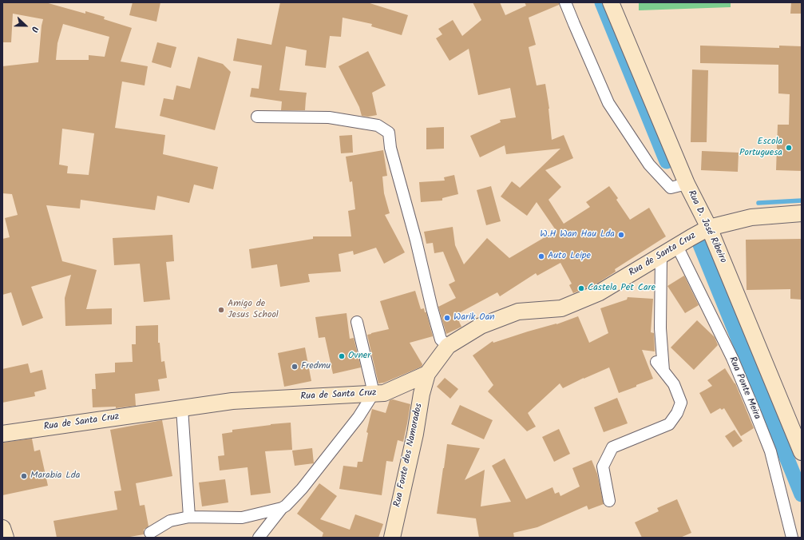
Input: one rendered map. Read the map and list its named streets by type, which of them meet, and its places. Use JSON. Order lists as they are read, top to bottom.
{
  "streets": {
    "street": [
      "Rua D. José Ribeiro",
      "Rua de Santa Cruz",
      "Rua Ponte Meira",
      "Rua Fonte dos Namorados"
    ]
  },
  "crossings": [
    ["Rua D. José Ribeiro", "Rua de Santa Cruz"],
    ["Rua de Santa Cruz", "Rua Ponte Meira"],
    ["Rua de Santa Cruz", "Rua Fonte dos Namorados"]
  ],
  "places": [
    "Escola Portuguesa",
    "W.H Wan Hau Lda",
    "Auto Leipe",
    "Castela Pet Care",
    "Amigo de Jesus School",
    "Warik Oan",
    "Ovner",
    "Fredmu",
    "Marabia Lda"
  ],
  "north": "right"
}
